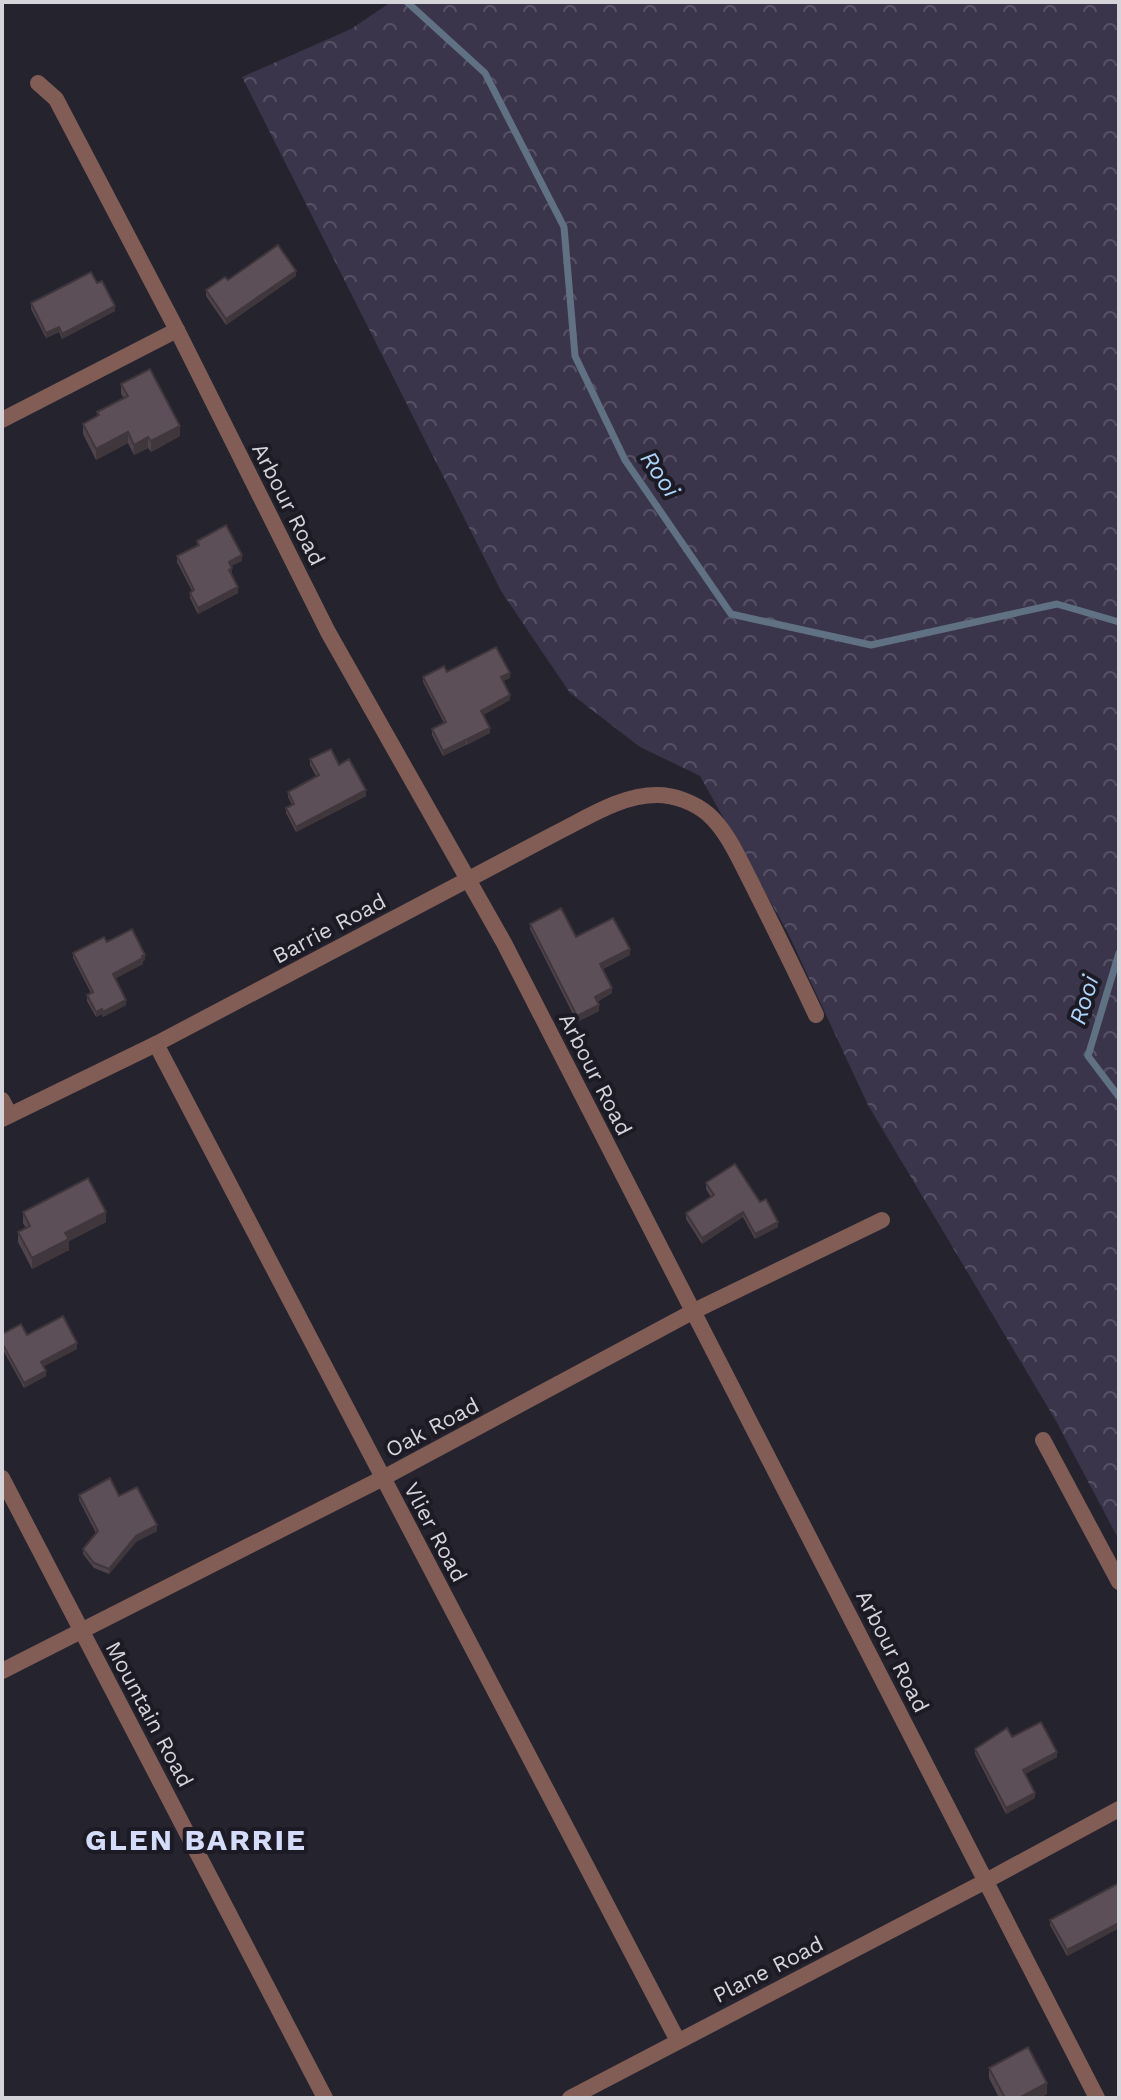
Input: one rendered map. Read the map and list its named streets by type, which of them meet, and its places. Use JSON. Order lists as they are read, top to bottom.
{
  "streets": {
    "street": [
      "Arbour Road",
      "Barrie Road",
      "Oak Road",
      "Vlier Road",
      "Mountain Road",
      "Plane Road"
    ]
  },
  "crossings": [
    ["Arbour Road", "Barrie Road"],
    ["Arbour Road", "Oak Road"],
    ["Arbour Road", "Plane Road"],
    ["Barrie Road", "Vlier Road"],
    ["Oak Road", "Vlier Road"],
    ["Oak Road", "Mountain Road"],
    ["Vlier Road", "Plane Road"]
  ],
  "districts": ["GLEN BARRIE"],
  "water": ["Rooi"]
}
